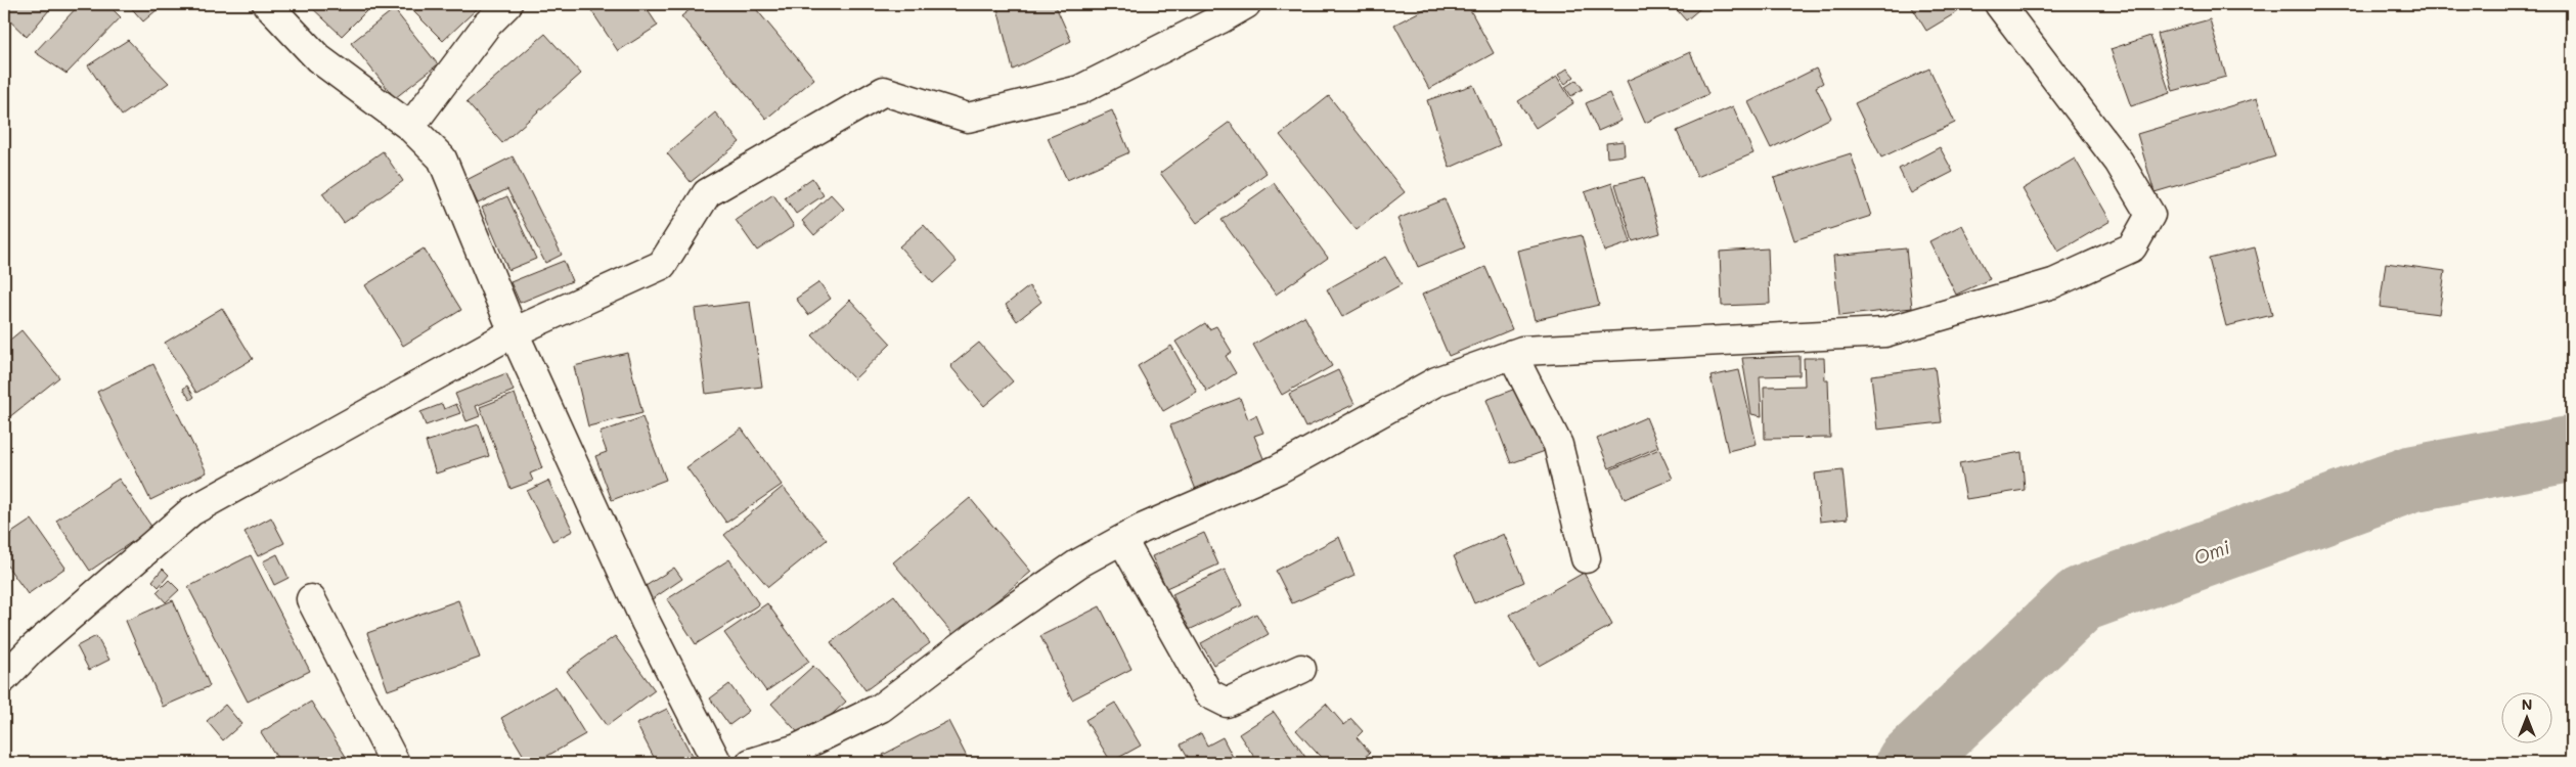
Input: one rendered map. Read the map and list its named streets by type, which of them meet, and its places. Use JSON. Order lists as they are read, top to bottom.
{
  "water": ["Omi"],
  "north": "top"
}
